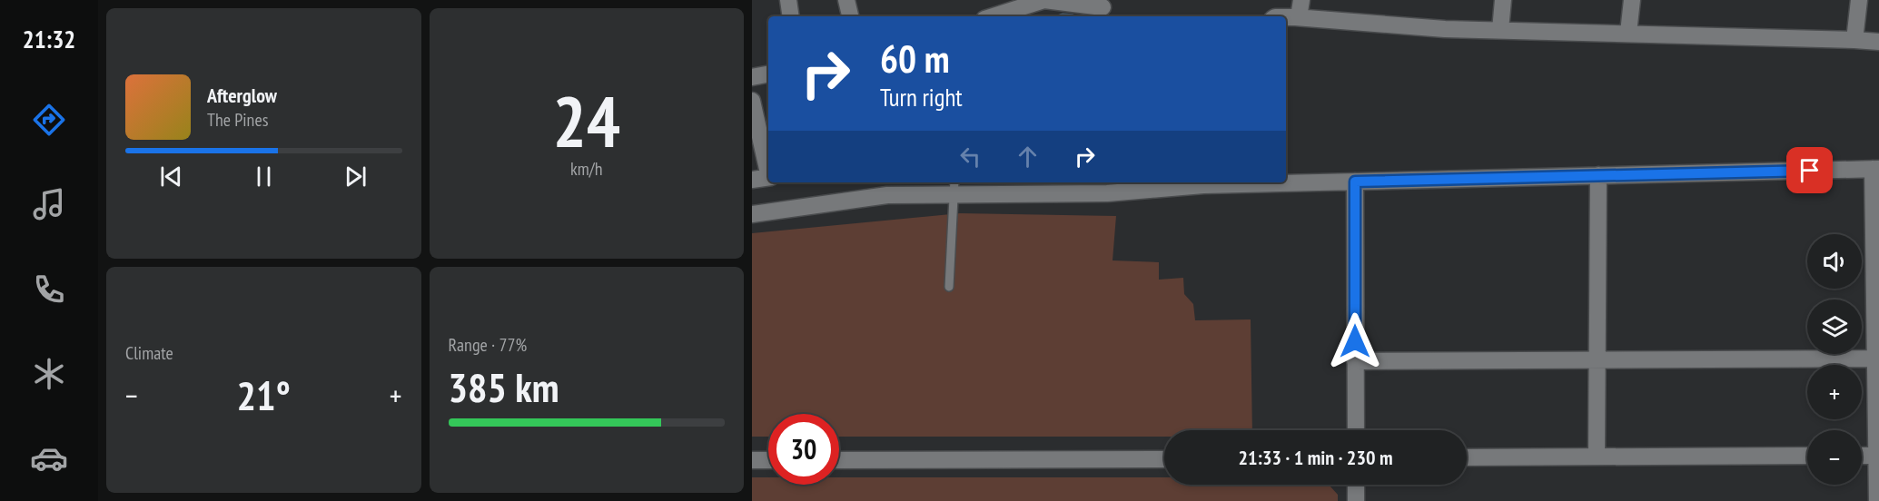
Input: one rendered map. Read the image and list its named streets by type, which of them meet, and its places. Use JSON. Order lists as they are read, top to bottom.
{
  "page": {
    "tabs": "21:32",
    "tile": [
      ["24", "km/h"],
      "Climate",
      ["Range · 77%", "385 km"]
    ],
    "turn": ["60 m", "Turn right"],
    "song": ["Afterglow", "The Pines"],
    "map_buttons": ["+", "−"],
    "heat": ["−", "21°", "+"],
    "limit": "30",
    "trip": "21:33 · 1 min · 230 m"
  }
}
